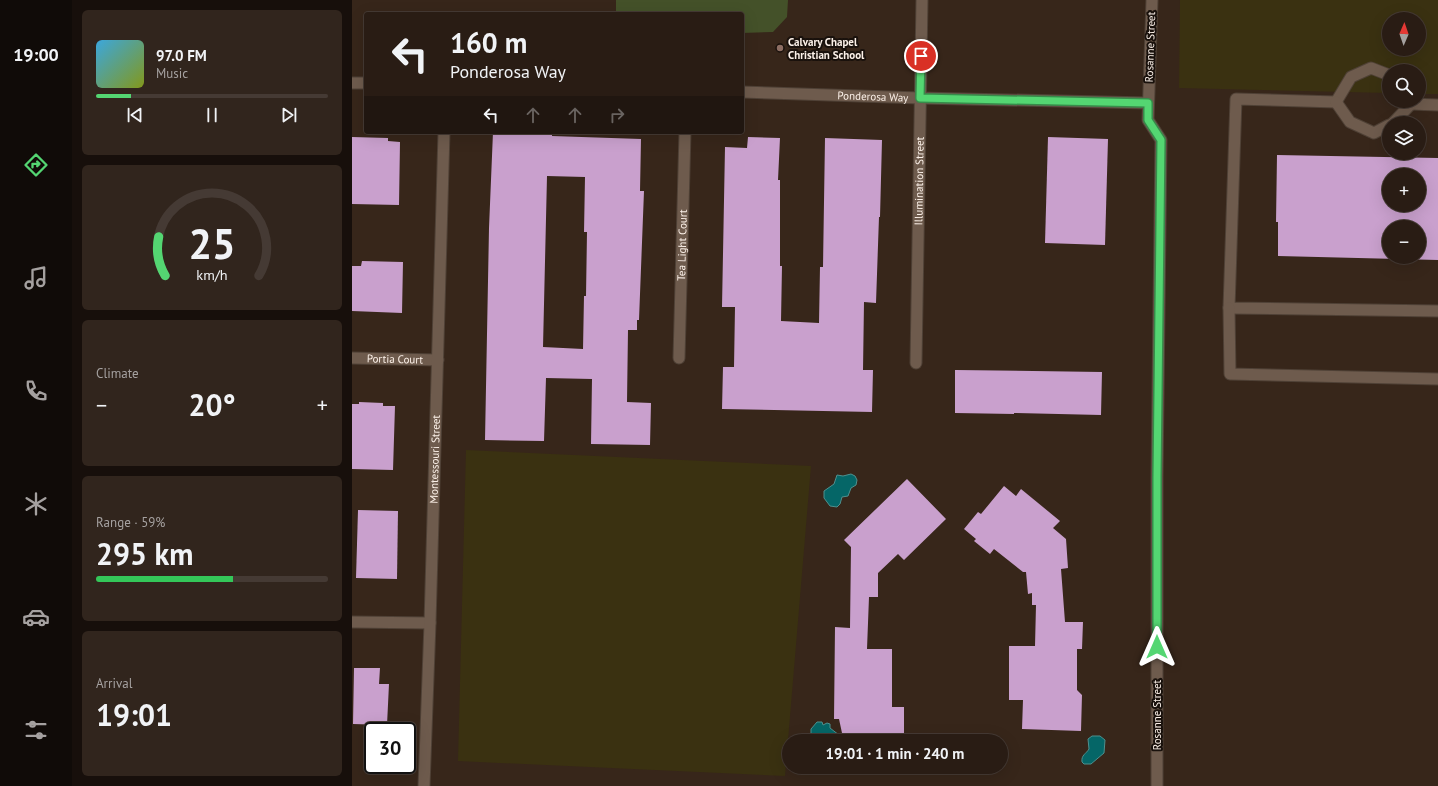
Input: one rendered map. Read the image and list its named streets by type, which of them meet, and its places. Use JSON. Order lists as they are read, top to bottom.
{
  "streets": {
    "street": [
      "Rosanne Street",
      "Ponderosa Way",
      "Illumination Street",
      "Tea Light Court",
      "Portia Court",
      "Montessouri Street"
    ]
  },
  "crossings": [
    ["Rosanne Street", "Ponderosa Way"],
    ["Ponderosa Way", "Illumination Street"],
    ["Portia Court", "Montessouri Street"]
  ],
  "places": ["Calvary Chapel Christian School"],
  "north": "top",
  "page": {
    "tabs": "19:00",
    "map_buttons": ["+", "−"],
    "turn": ["160 m", "Ponderosa Way"],
    "song": ["97.0 FM", "Music"],
    "tile": [
      "Climate",
      ["Range · 59%", "295 km"],
      ["Arrival", "19:01"]
    ],
    "heat": ["−", "20°", "+"],
    "limit": "30",
    "trip": "19:01 · 1 min · 240 m",
    "gauge": ["25", "km/h"]
  }
}
